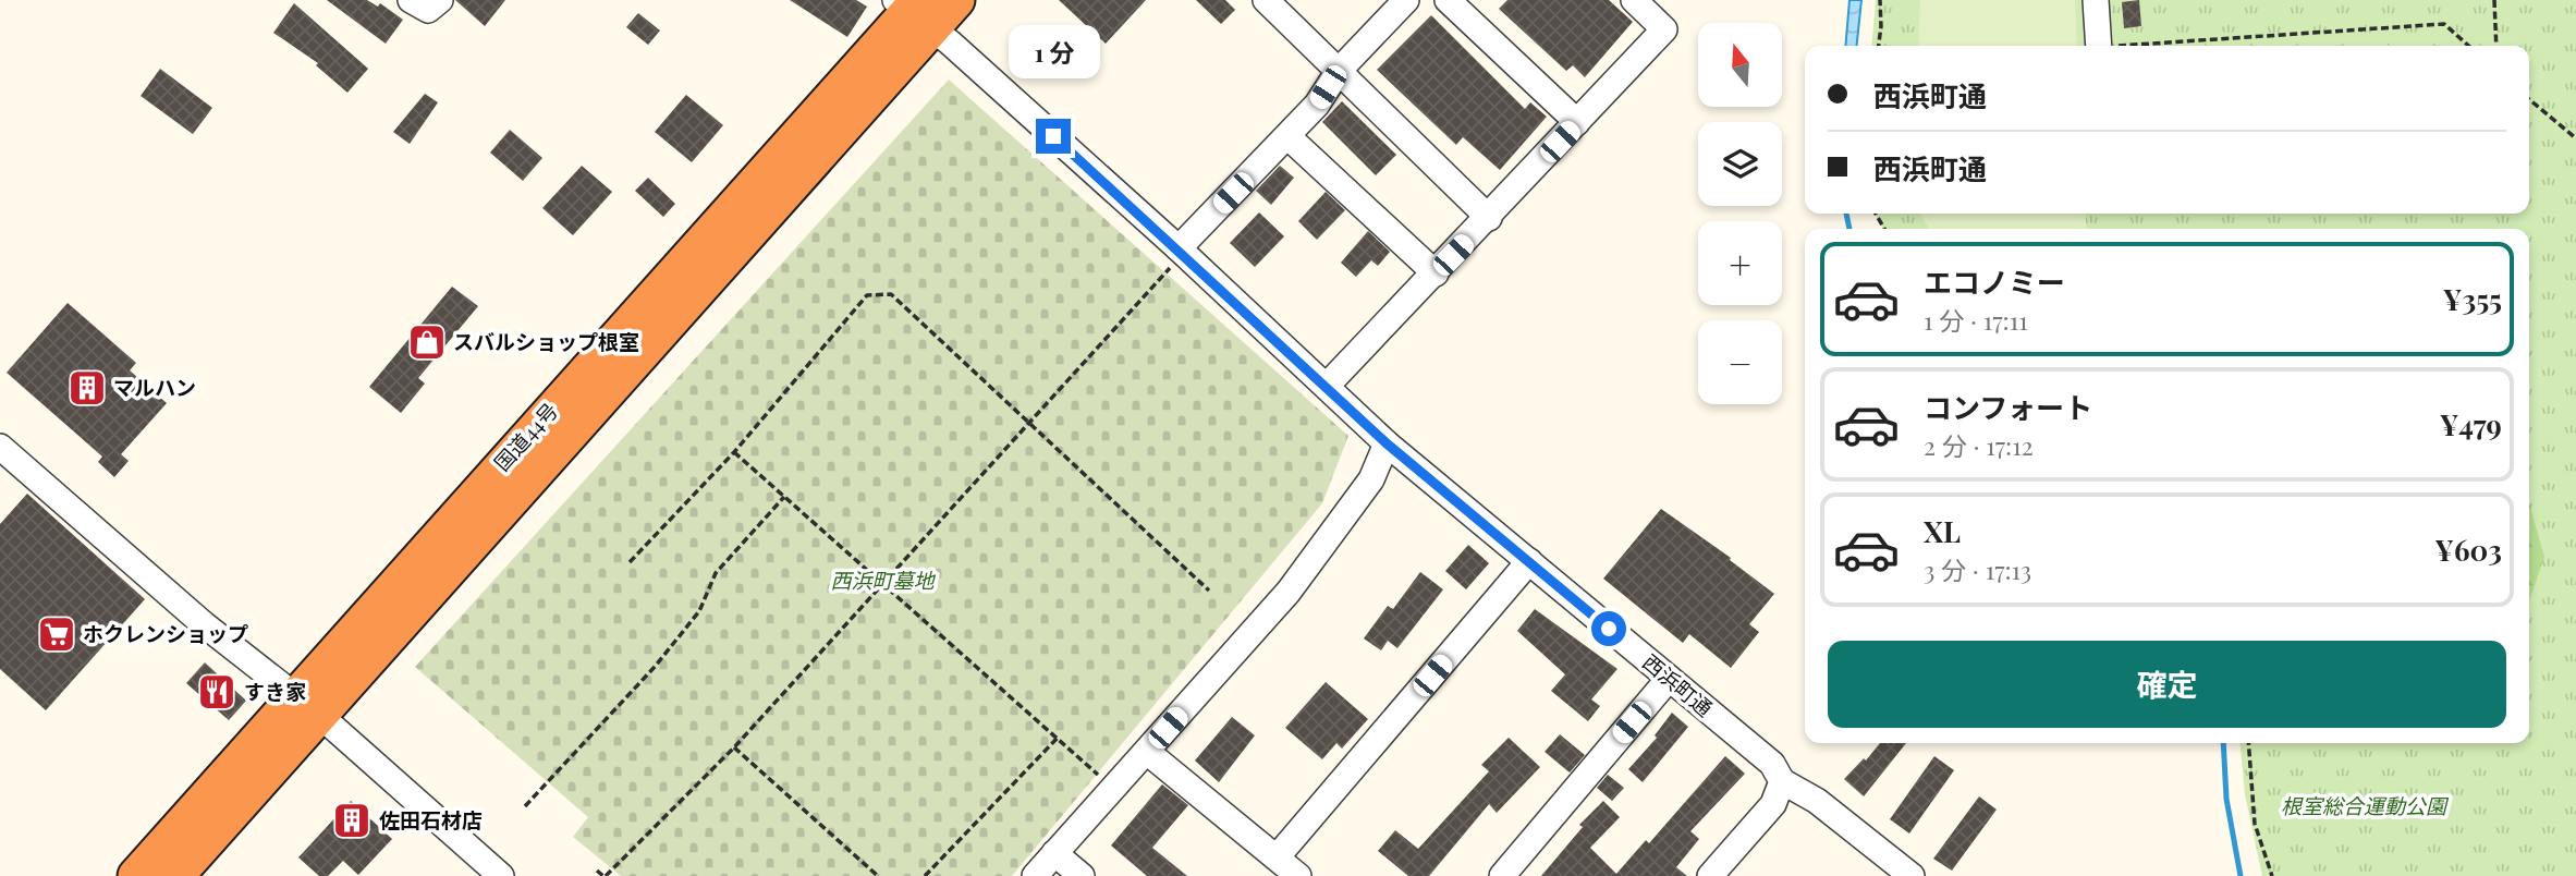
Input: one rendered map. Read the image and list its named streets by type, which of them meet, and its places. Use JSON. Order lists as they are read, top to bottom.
{
  "streets": {
    "highway": ["国道44号"],
    "street": ["西浜町通"]
  },
  "crossings": [
    ["国道44号", "西浜町通"]
  ],
  "parks": ["西浜町墓地", "根室総合運動公園"],
  "places": {
    "shop": ["スバルショップ根室"],
    "building": ["マルハン", "佐田石材店"],
    "supermarket": ["ホクレンショップ"],
    "restaurant": ["すき家"]
  },
  "north": "top",
  "page": {
    "map_buttons": ["+", "−"],
    "bubble": "1 分",
    "banner": ["西浜町通", "西浜町通"],
    "list": [
      {
        "name": "エコノミー",
        "note": "1 分 · 17:11",
        "value": "¥355"
      },
      {
        "name": "コンフォート",
        "note": "2 分 · 17:12",
        "value": "¥479"
      },
      {
        "name": "XL",
        "note": "3 分 · 17:13",
        "value": "¥603"
      }
    ],
    "buttons": "確定"
  }
}
